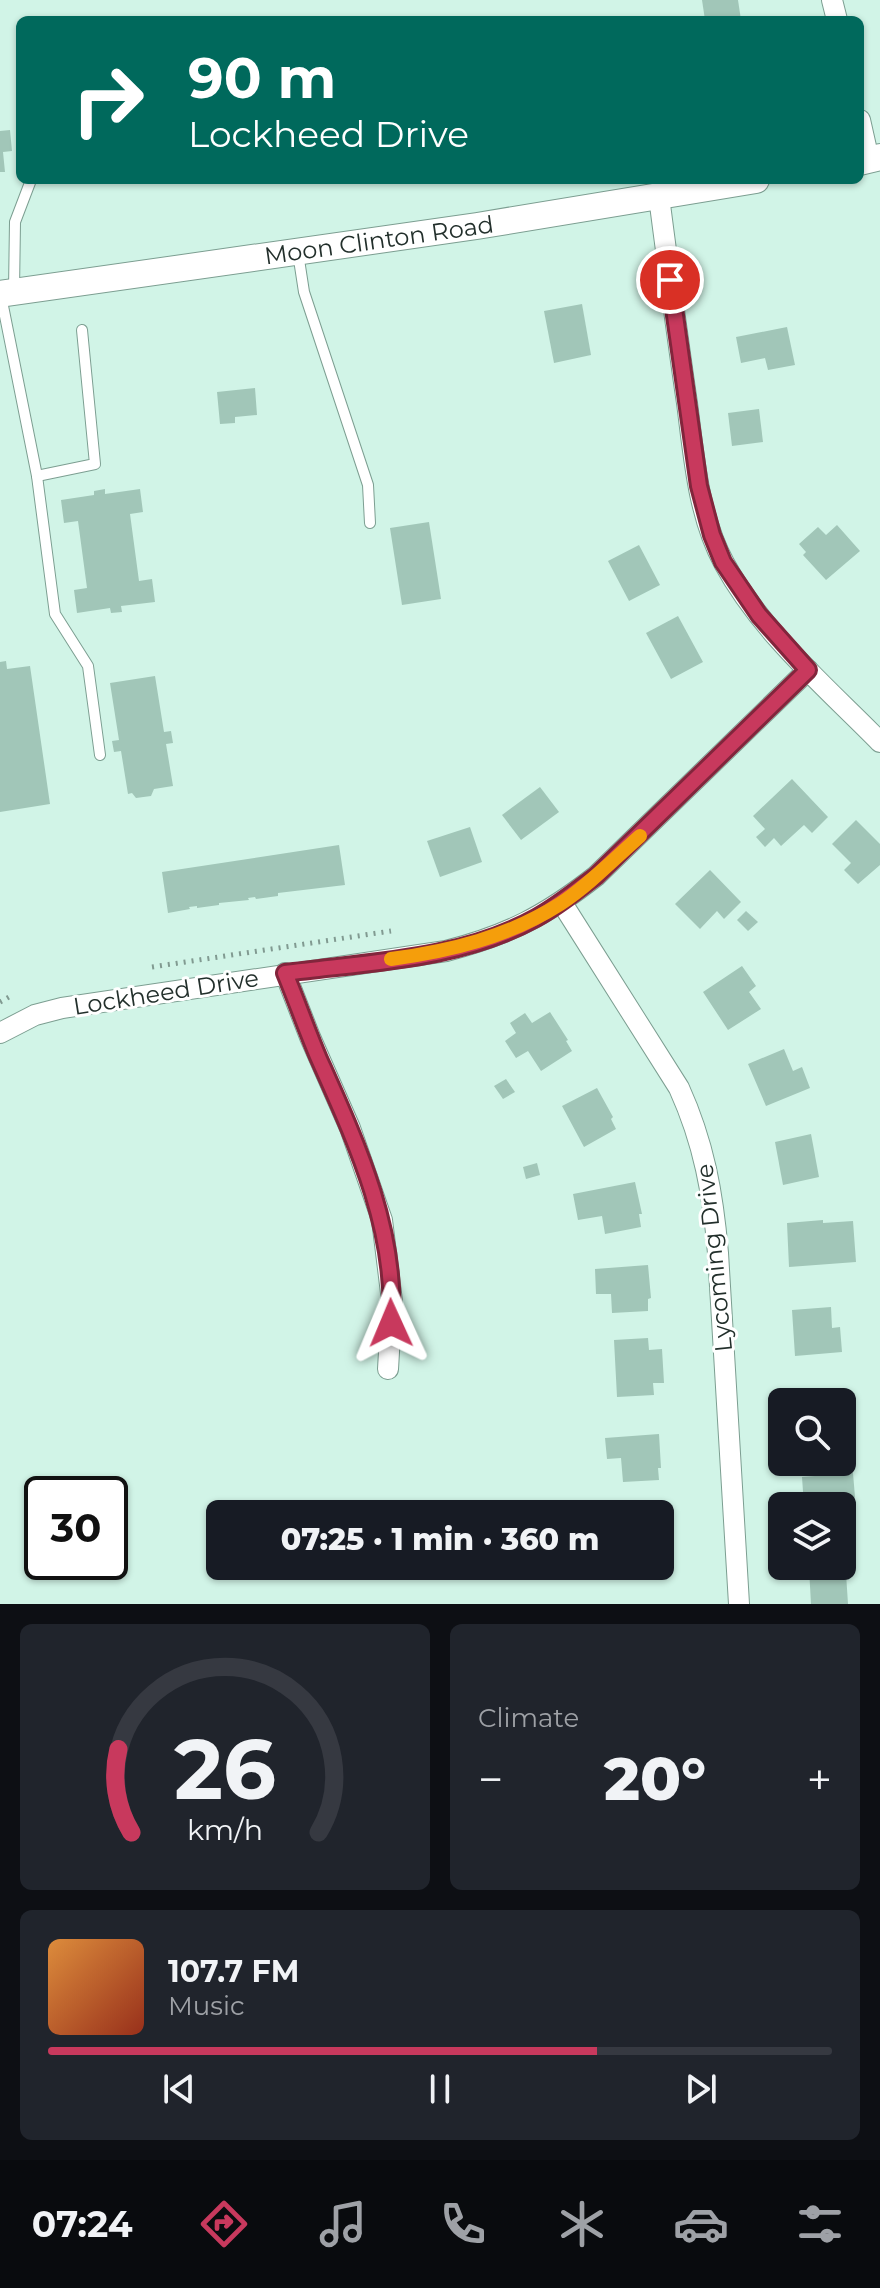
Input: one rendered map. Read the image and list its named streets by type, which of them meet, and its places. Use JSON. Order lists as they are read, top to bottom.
{
  "streets": {
    "street": ["Moon Clinton Road", "Lockheed Drive", "Lycoming Drive"]
  },
  "crossings": [
    ["Lockheed Drive", "Lycoming Drive"]
  ],
  "page": {
    "turn": ["90 m", "Lockheed Drive"],
    "limit": "30",
    "trip": "07:25 · 1 min · 360 m",
    "tile": "Climate",
    "heat": ["−", "20°", "+"],
    "song": ["107.7 FM", "Music"],
    "tabs": "07:24",
    "gauge": ["26", "km/h"]
  }
}
